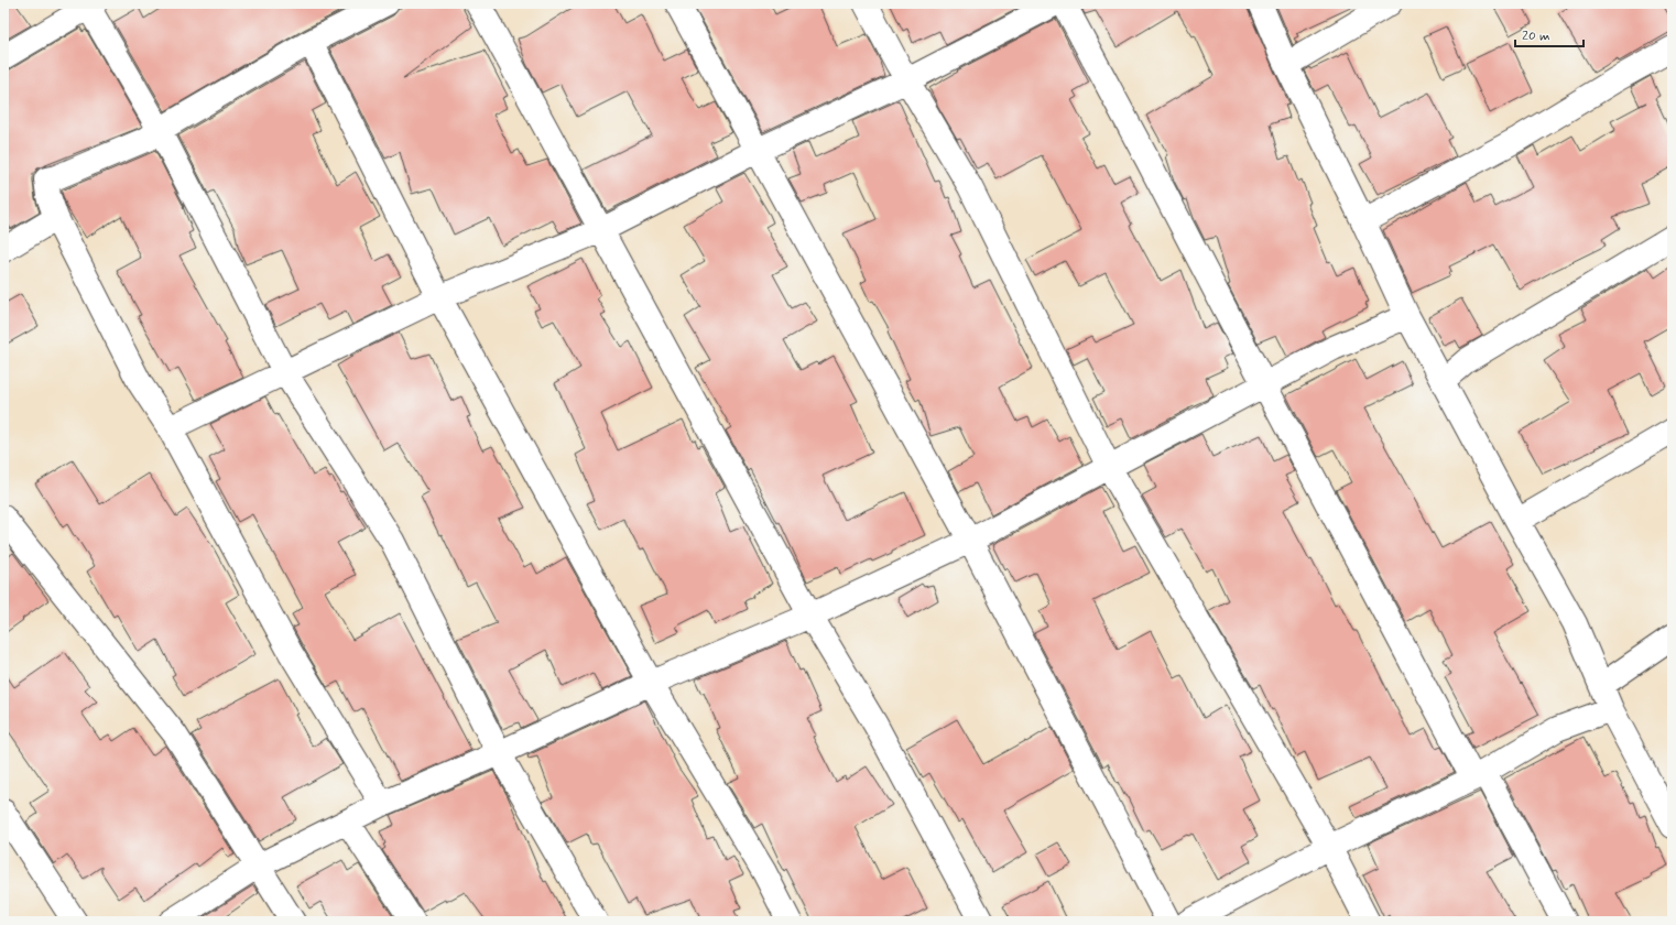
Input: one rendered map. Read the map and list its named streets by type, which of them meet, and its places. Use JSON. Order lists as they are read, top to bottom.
{
  "scale_bar": "20 m"
}
